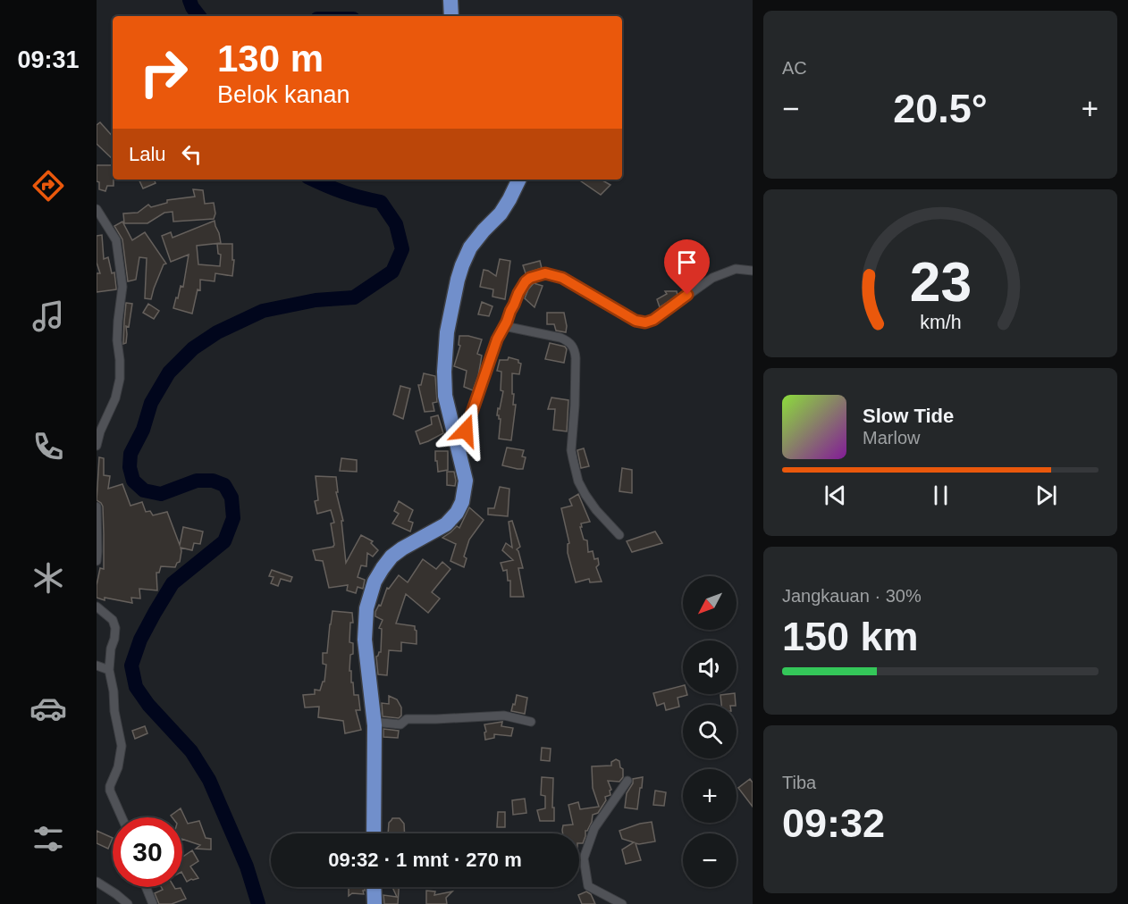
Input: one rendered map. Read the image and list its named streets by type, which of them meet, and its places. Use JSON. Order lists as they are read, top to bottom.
{
  "north": "bottom left",
  "page": {
    "tabs": "09:31",
    "tile": [
      "AC",
      ["Jangkauan · 30%", "150 km"],
      ["Tiba", "09:32"]
    ],
    "turn": ["130 m", "Belok kanan"],
    "heat": ["−", "20.5°", "+"],
    "then": "Lalu",
    "song": ["Slow Tide", "Marlow"],
    "map_buttons": ["+", "−"],
    "limit": "30",
    "trip": "09:32 · 1 mnt · 270 m",
    "gauge": ["23", "km/h"]
  }
}
